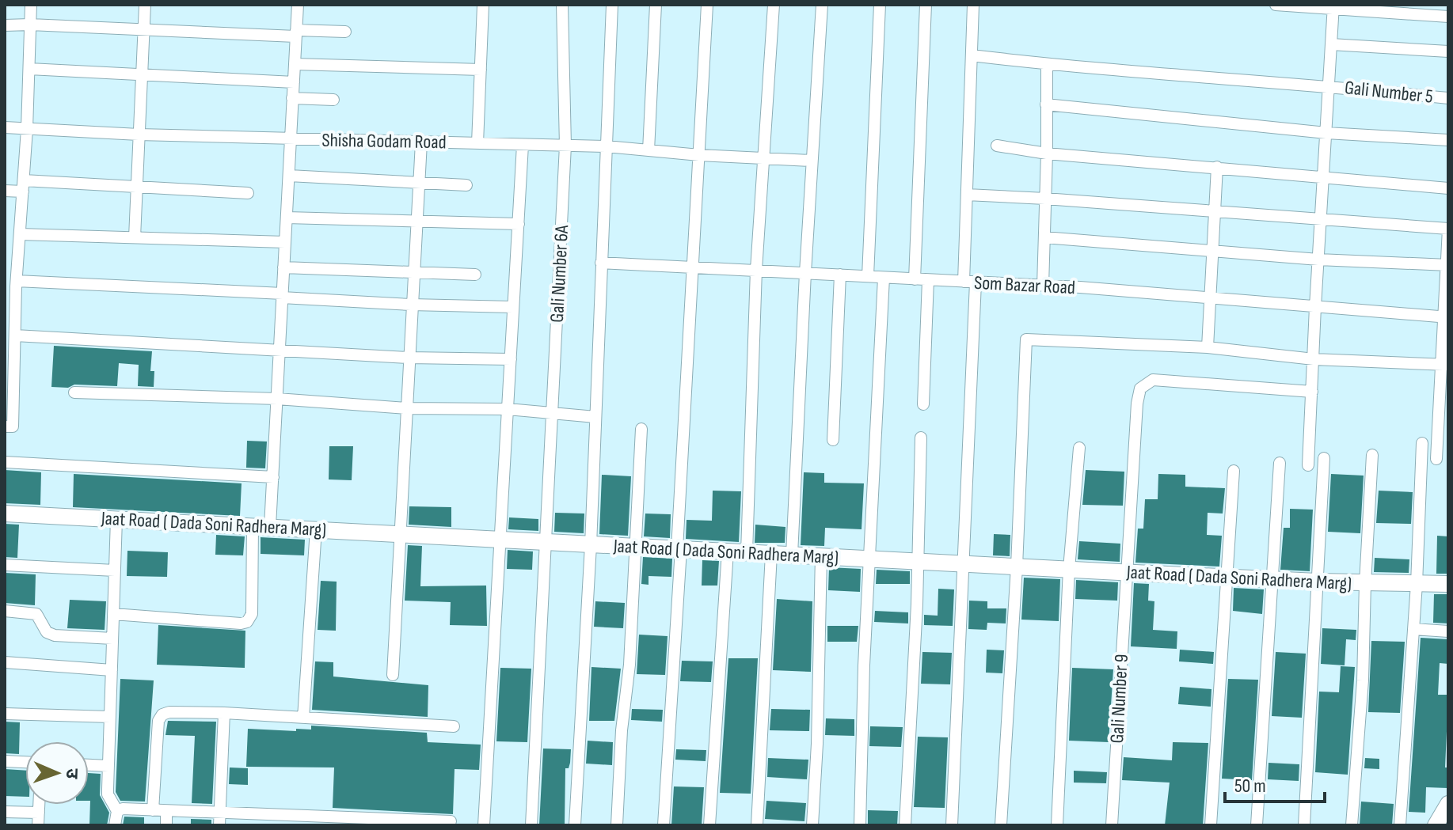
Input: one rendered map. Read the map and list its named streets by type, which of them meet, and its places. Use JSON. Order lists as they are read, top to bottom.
{
  "streets": {
    "street": [
      "Gali Number 5",
      "Shisha Godam Road",
      "Gali Number 6A",
      "Som Bazar Road",
      "Jaat Road ( Dada Soni Radhera Marg)",
      "Gali Number 9"
    ]
  },
  "crossings": [
    ["Shisha Godam Road", "Gali Number 6A"],
    ["Gali Number 6A", "Jaat Road ( Dada Soni Radhera Marg)"],
    ["Jaat Road ( Dada Soni Radhera Marg)", "Gali Number 9"]
  ],
  "scale_bar": "50 m",
  "north": "right"
}
